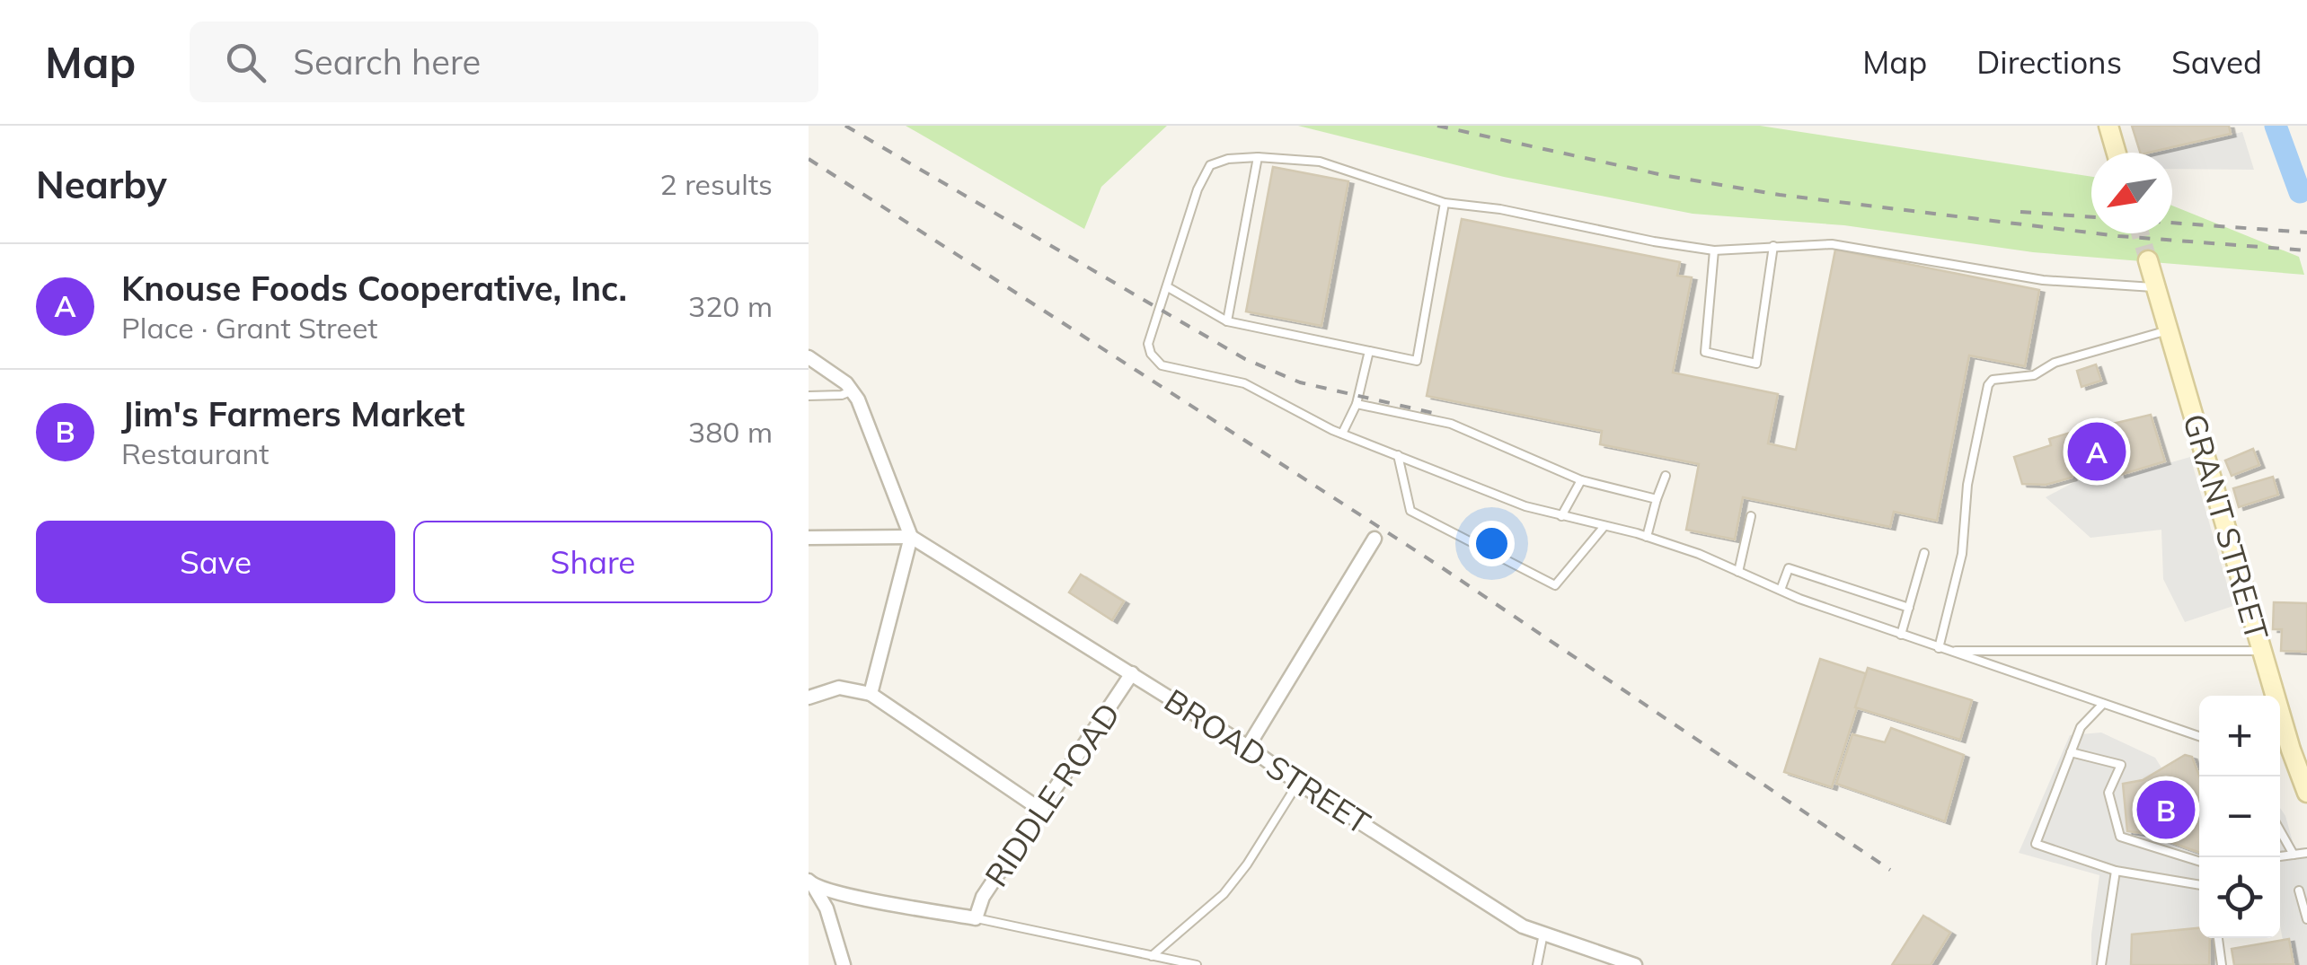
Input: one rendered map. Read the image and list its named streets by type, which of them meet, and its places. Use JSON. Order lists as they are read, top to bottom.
{
  "streets": {
    "street": ["GRANT STREET", "BROAD STREET", "RIDDLE ROAD"]
  },
  "crossings": [
    ["BROAD STREET", "RIDDLE ROAD"]
  ],
  "north": "bottom left",
  "page": {
    "header": "Map",
    "search": "Search here",
    "nav": ["Map", "Directions", "Saved"],
    "heading": ["Nearby", "2 results"],
    "list": [
      {
        "mark": "A",
        "name": "Knouse Foods Cooperative, Inc.",
        "note": "Place · Grant Street",
        "value": "320 m"
      },
      {
        "mark": "B",
        "name": "Jim's Farmers Market",
        "note": "Restaurant",
        "value": "380 m"
      }
    ],
    "pins": ["A", "B"],
    "buttons": ["Save", "Share"],
    "map_buttons": ["+", "−"]
  }
}
